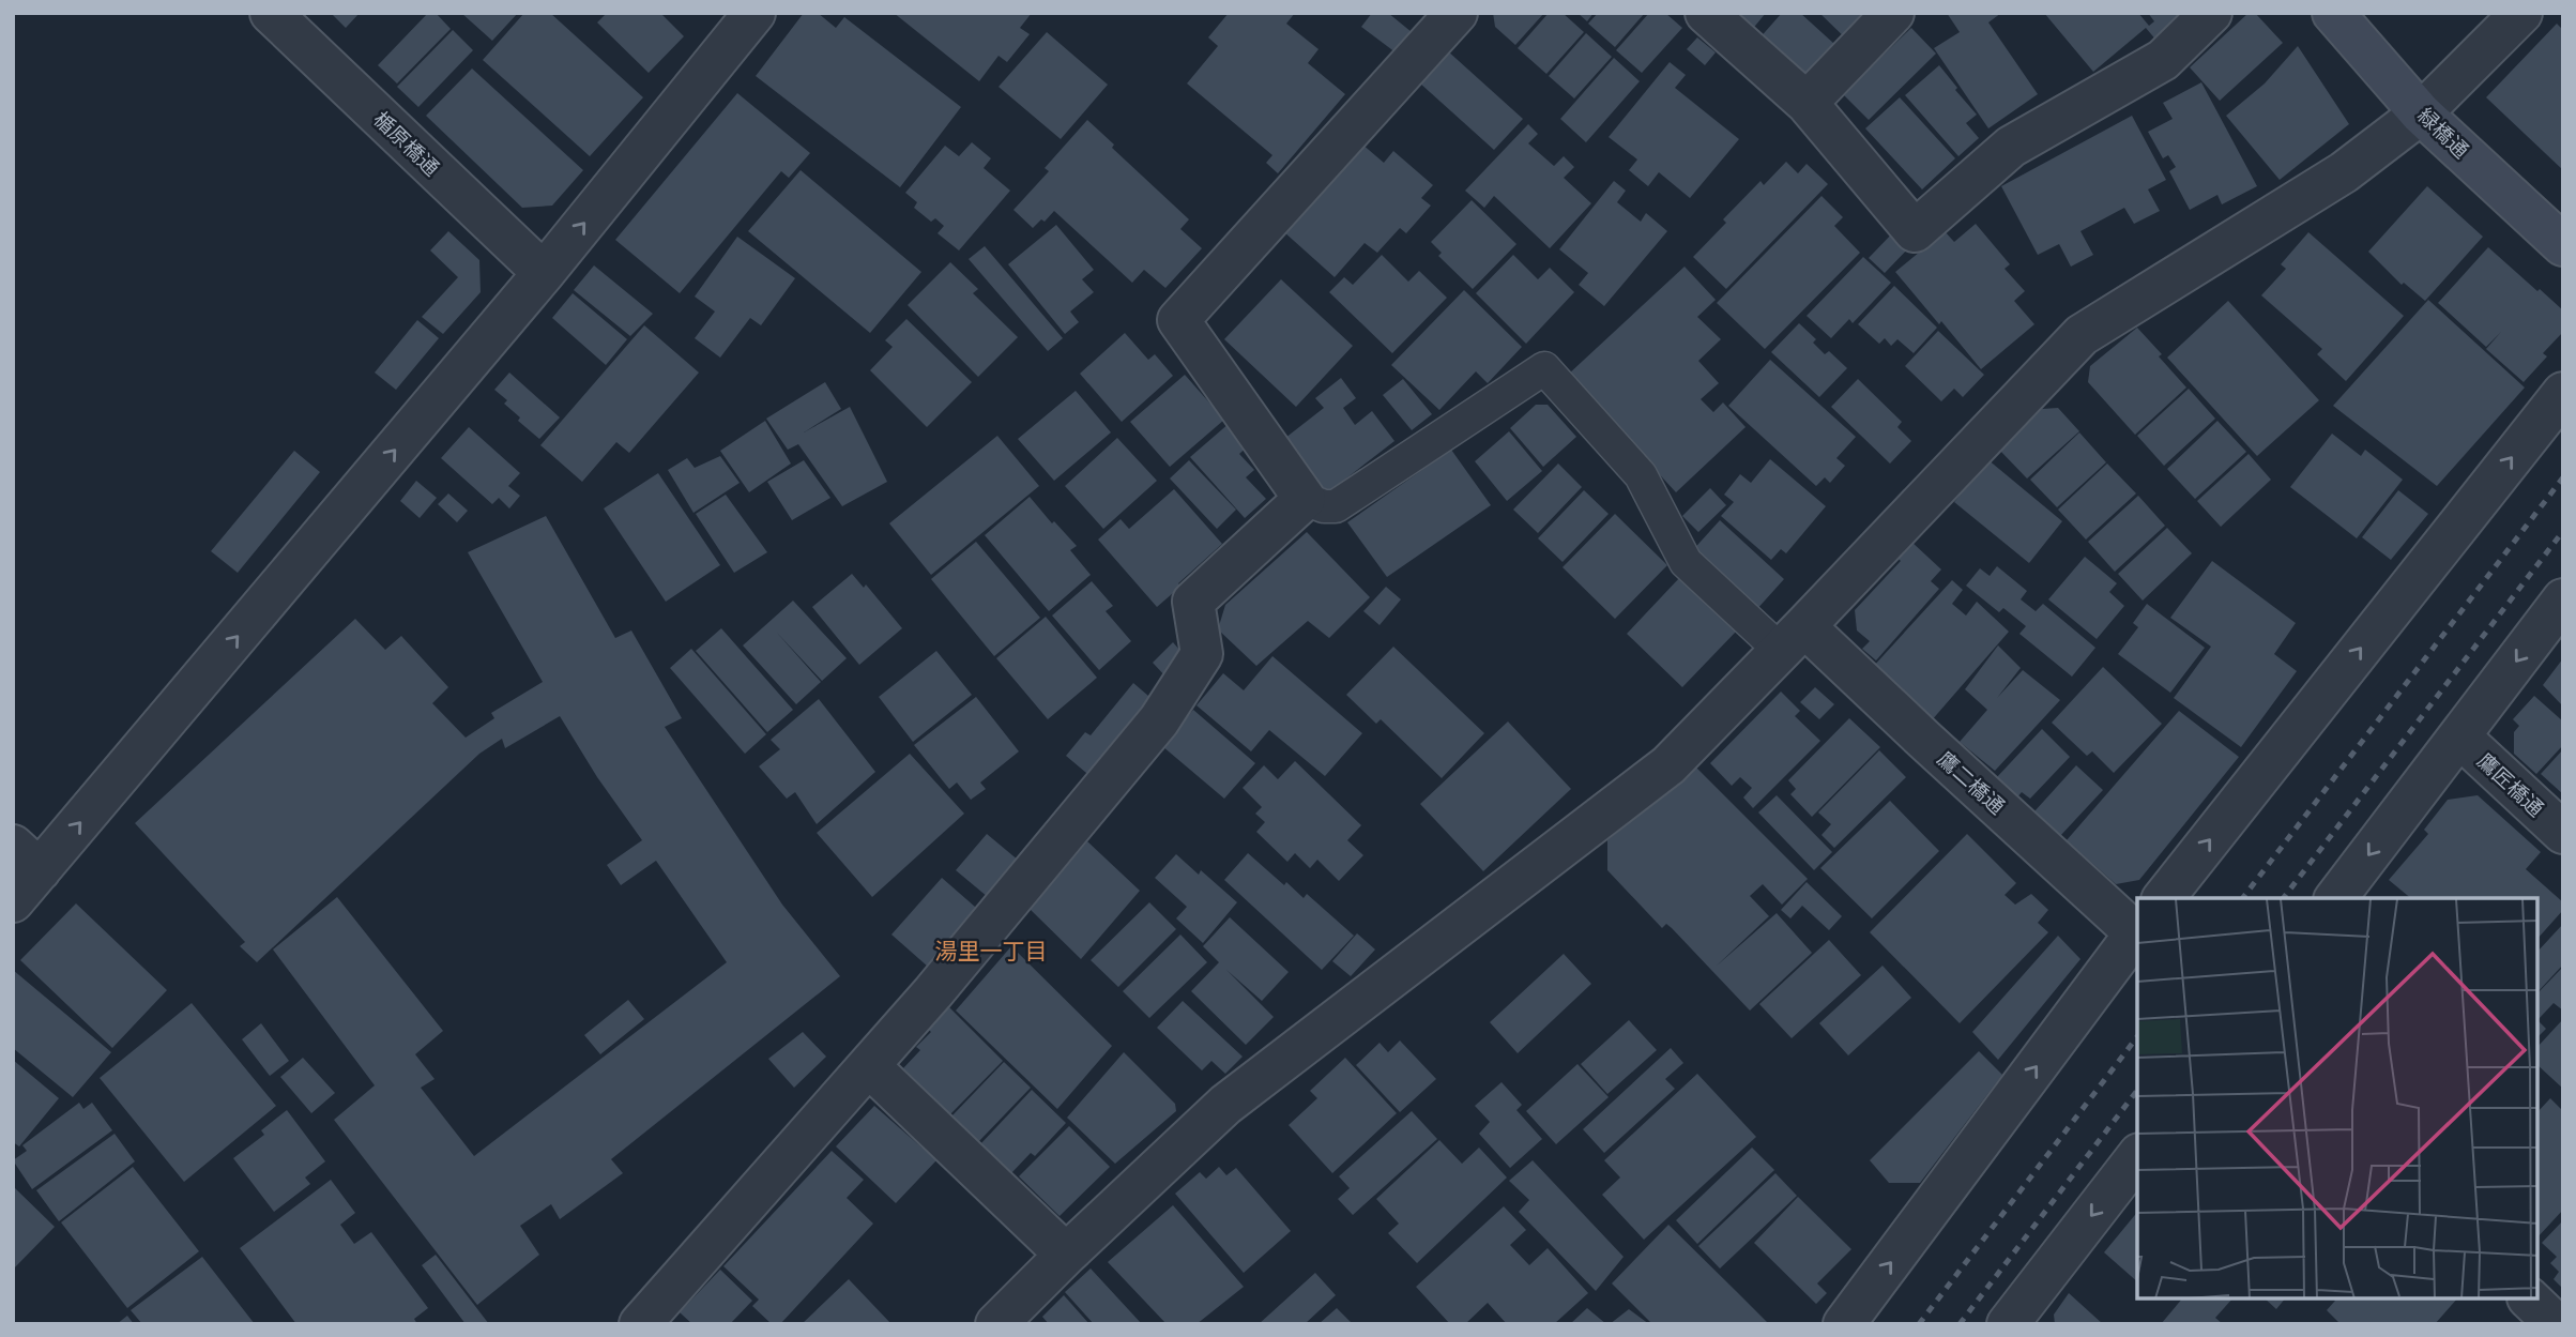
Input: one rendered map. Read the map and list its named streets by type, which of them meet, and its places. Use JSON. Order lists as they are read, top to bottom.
{
  "streets": {
    "street": [
      "緑橋通",
      "楯原橋通",
      "鷹二橋通",
      "鷹匠橋通"
    ]
  },
  "districts": ["湯里一丁目"]
}
